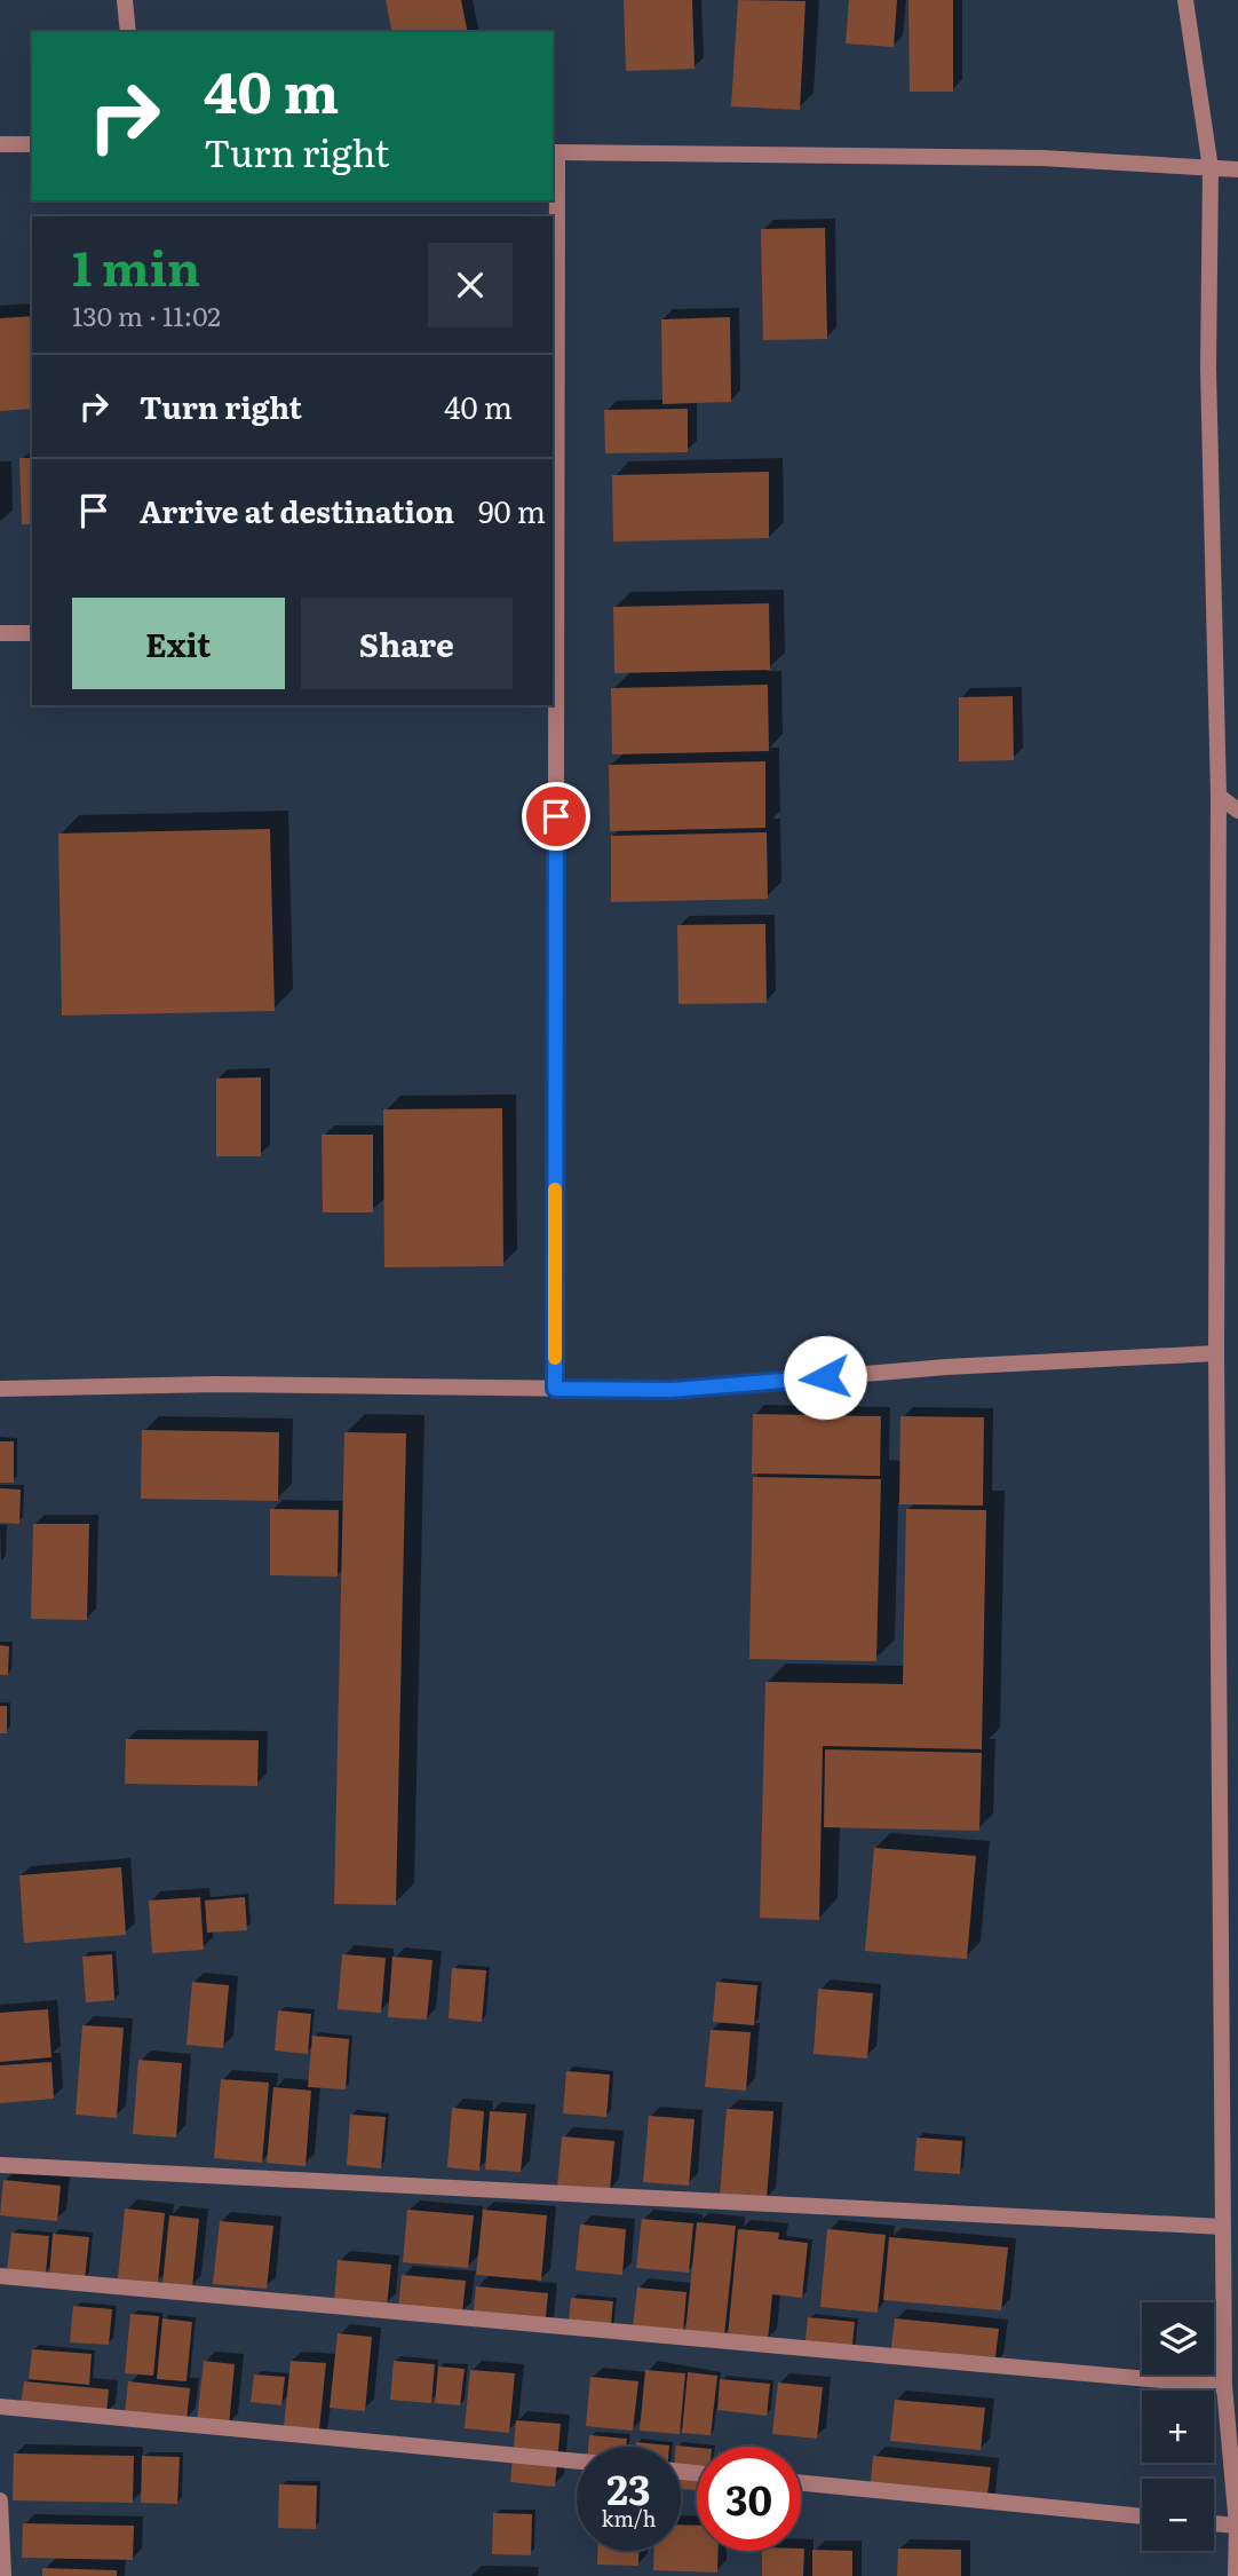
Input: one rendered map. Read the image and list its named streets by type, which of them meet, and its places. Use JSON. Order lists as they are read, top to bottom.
{
  "page": {
    "turn": ["40 m", "Turn right"],
    "heading": ["1 min", "130 m · 11:02"],
    "list": [
      {
        "name": "Turn right",
        "value": "40 m"
      },
      {
        "name": "Arrive at destination",
        "value": "90 m"
      }
    ],
    "buttons": ["Exit", "Share"],
    "map_buttons": ["+", "−"],
    "speed": "23 km/h",
    "limit": "30"
  }
}
